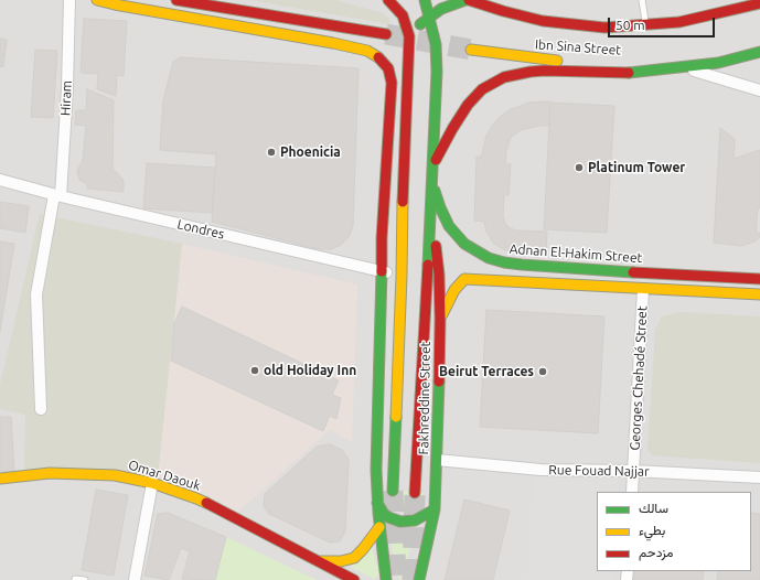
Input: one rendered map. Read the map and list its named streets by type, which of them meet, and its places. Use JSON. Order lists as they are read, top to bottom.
{
  "streets": {
    "main road": [
      "Ibn Sina Street",
      "Adnan El-Hakim Street",
      "Fakhreddine Street",
      "Omar Daouk"
    ],
    "street": [
      "Hiram",
      "Londres",
      "Georges Chehadé Street",
      "Rue Fouad Najjar"
    ]
  },
  "crossings": [
    ["Hiram", "Londres"],
    ["Georges Chehadé Street", "Rue Fouad Najjar"],
    ["Fakhreddine Street", "Rue Fouad Najjar"]
  ],
  "places": [
    "Phoenicia",
    "Platinum Tower",
    "old Holiday Inn",
    "Beirut Terraces"
  ],
  "legend": ["سالك", "بطيء", "مزدحم"],
  "scale_bar": "50 m"
}
